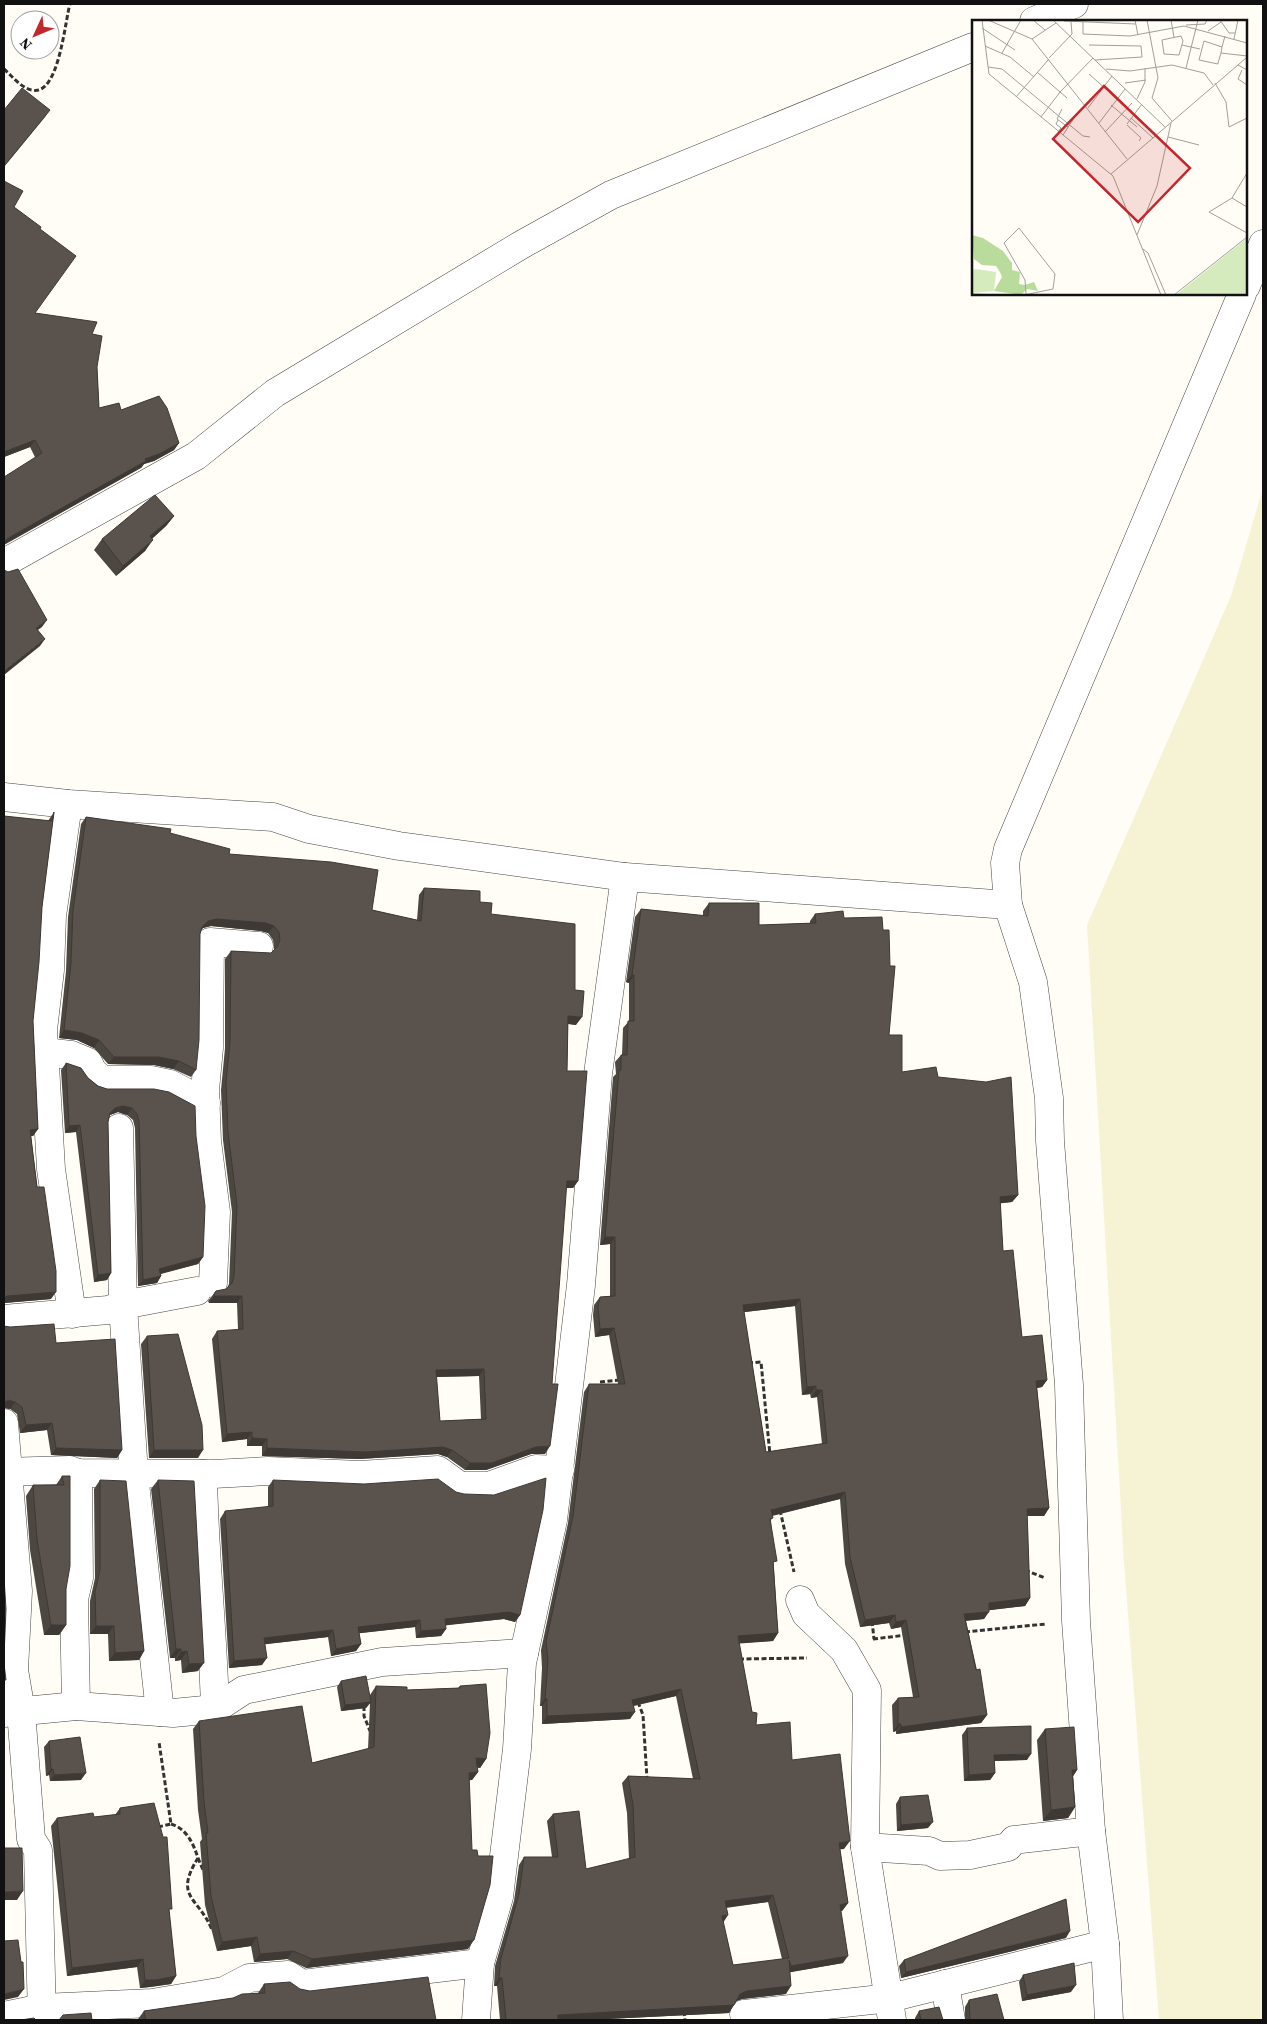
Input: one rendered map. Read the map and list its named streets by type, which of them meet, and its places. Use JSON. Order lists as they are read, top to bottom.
{
  "north": "bottom left"
}
